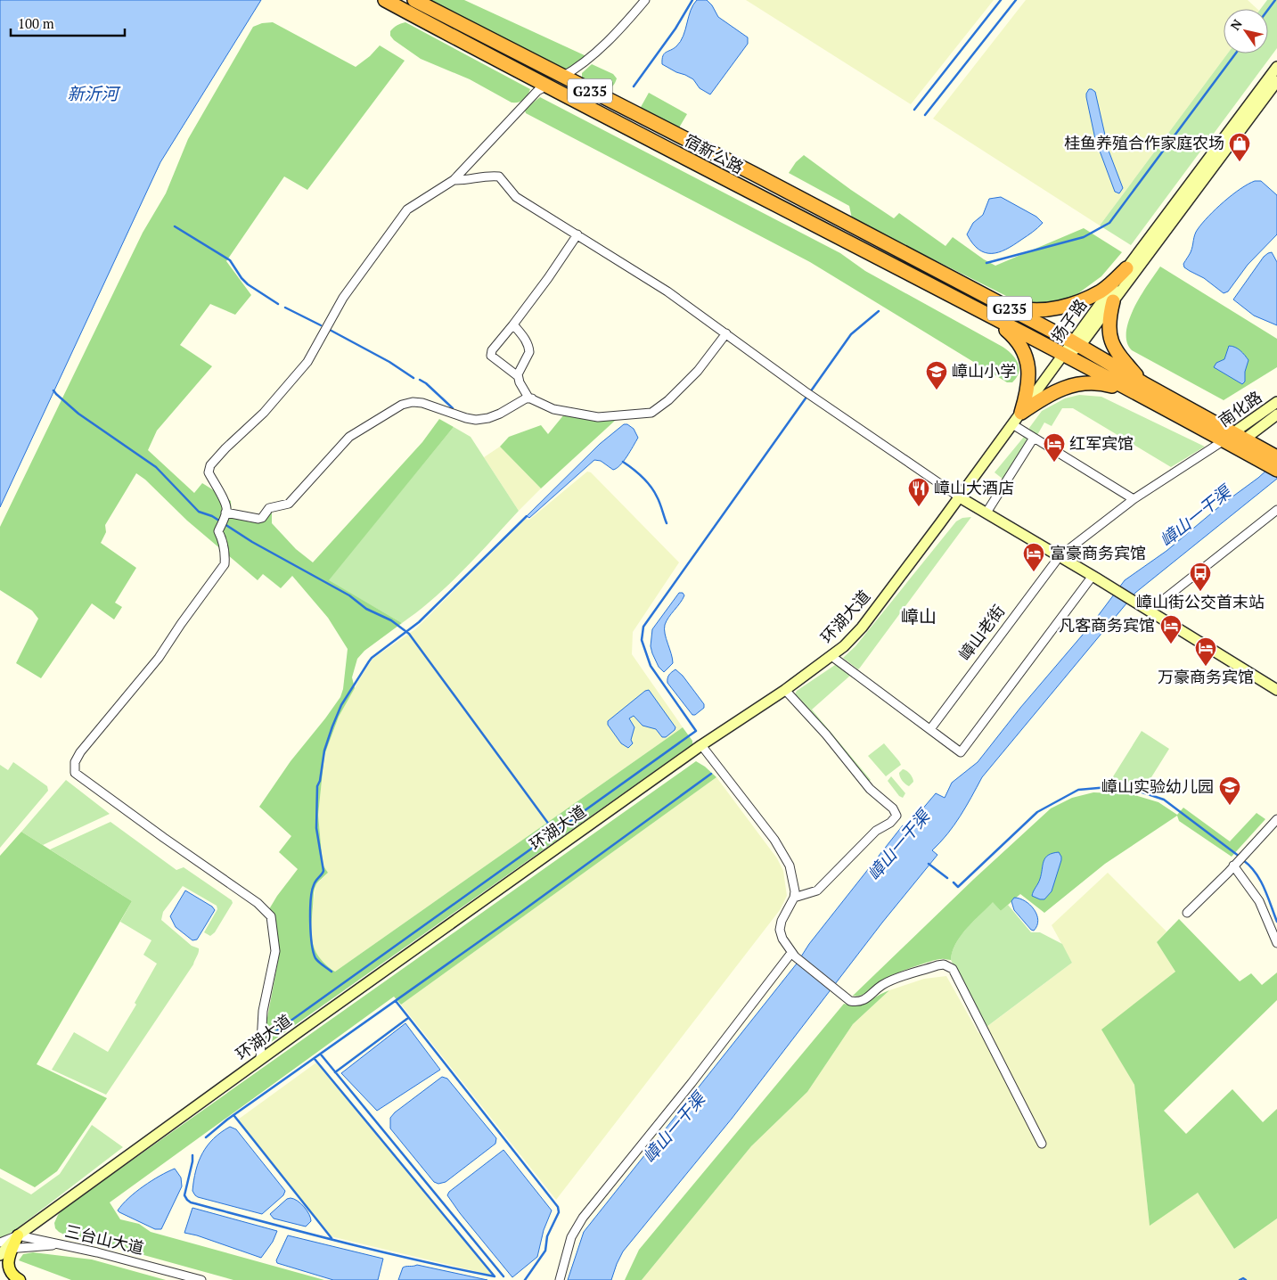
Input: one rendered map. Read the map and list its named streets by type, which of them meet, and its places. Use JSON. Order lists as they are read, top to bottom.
{
  "streets": {
    "highway": ["G235", "宿新公路"],
    "main road": ["扬子路", "南化路", "环湖大道"],
    "street": ["嶂山老街", "三台山大道"]
  },
  "crossings": [
    ["G235", "宿新公路"],
    ["G235", "扬子路"],
    ["G235", "南化路"],
    ["G235", "环湖大道"],
    ["G235", "嶂山老街"],
    ["扬子路", "环湖大道"],
    ["南化路", "嶂山老街"],
    ["环湖大道", "三台山大道"]
  ],
  "districts": ["嶂山"],
  "water": ["新沂河", "嶂山一干渠"],
  "places": {
    "shop": ["桂鱼养殖合作家庭农场"],
    "school or university": ["嶂山小学", "嶂山实验幼儿园"],
    "hotel": [
      "红军宾馆",
      "富豪商务宾馆",
      "凡客商务宾馆",
      "万豪商务宾馆"
    ],
    "restaurant": ["嶂山大酒店"],
    "bus stop": ["嶂山街公交首末站"]
  },
  "scale_bar": "100 m",
  "north": "top left"
}
